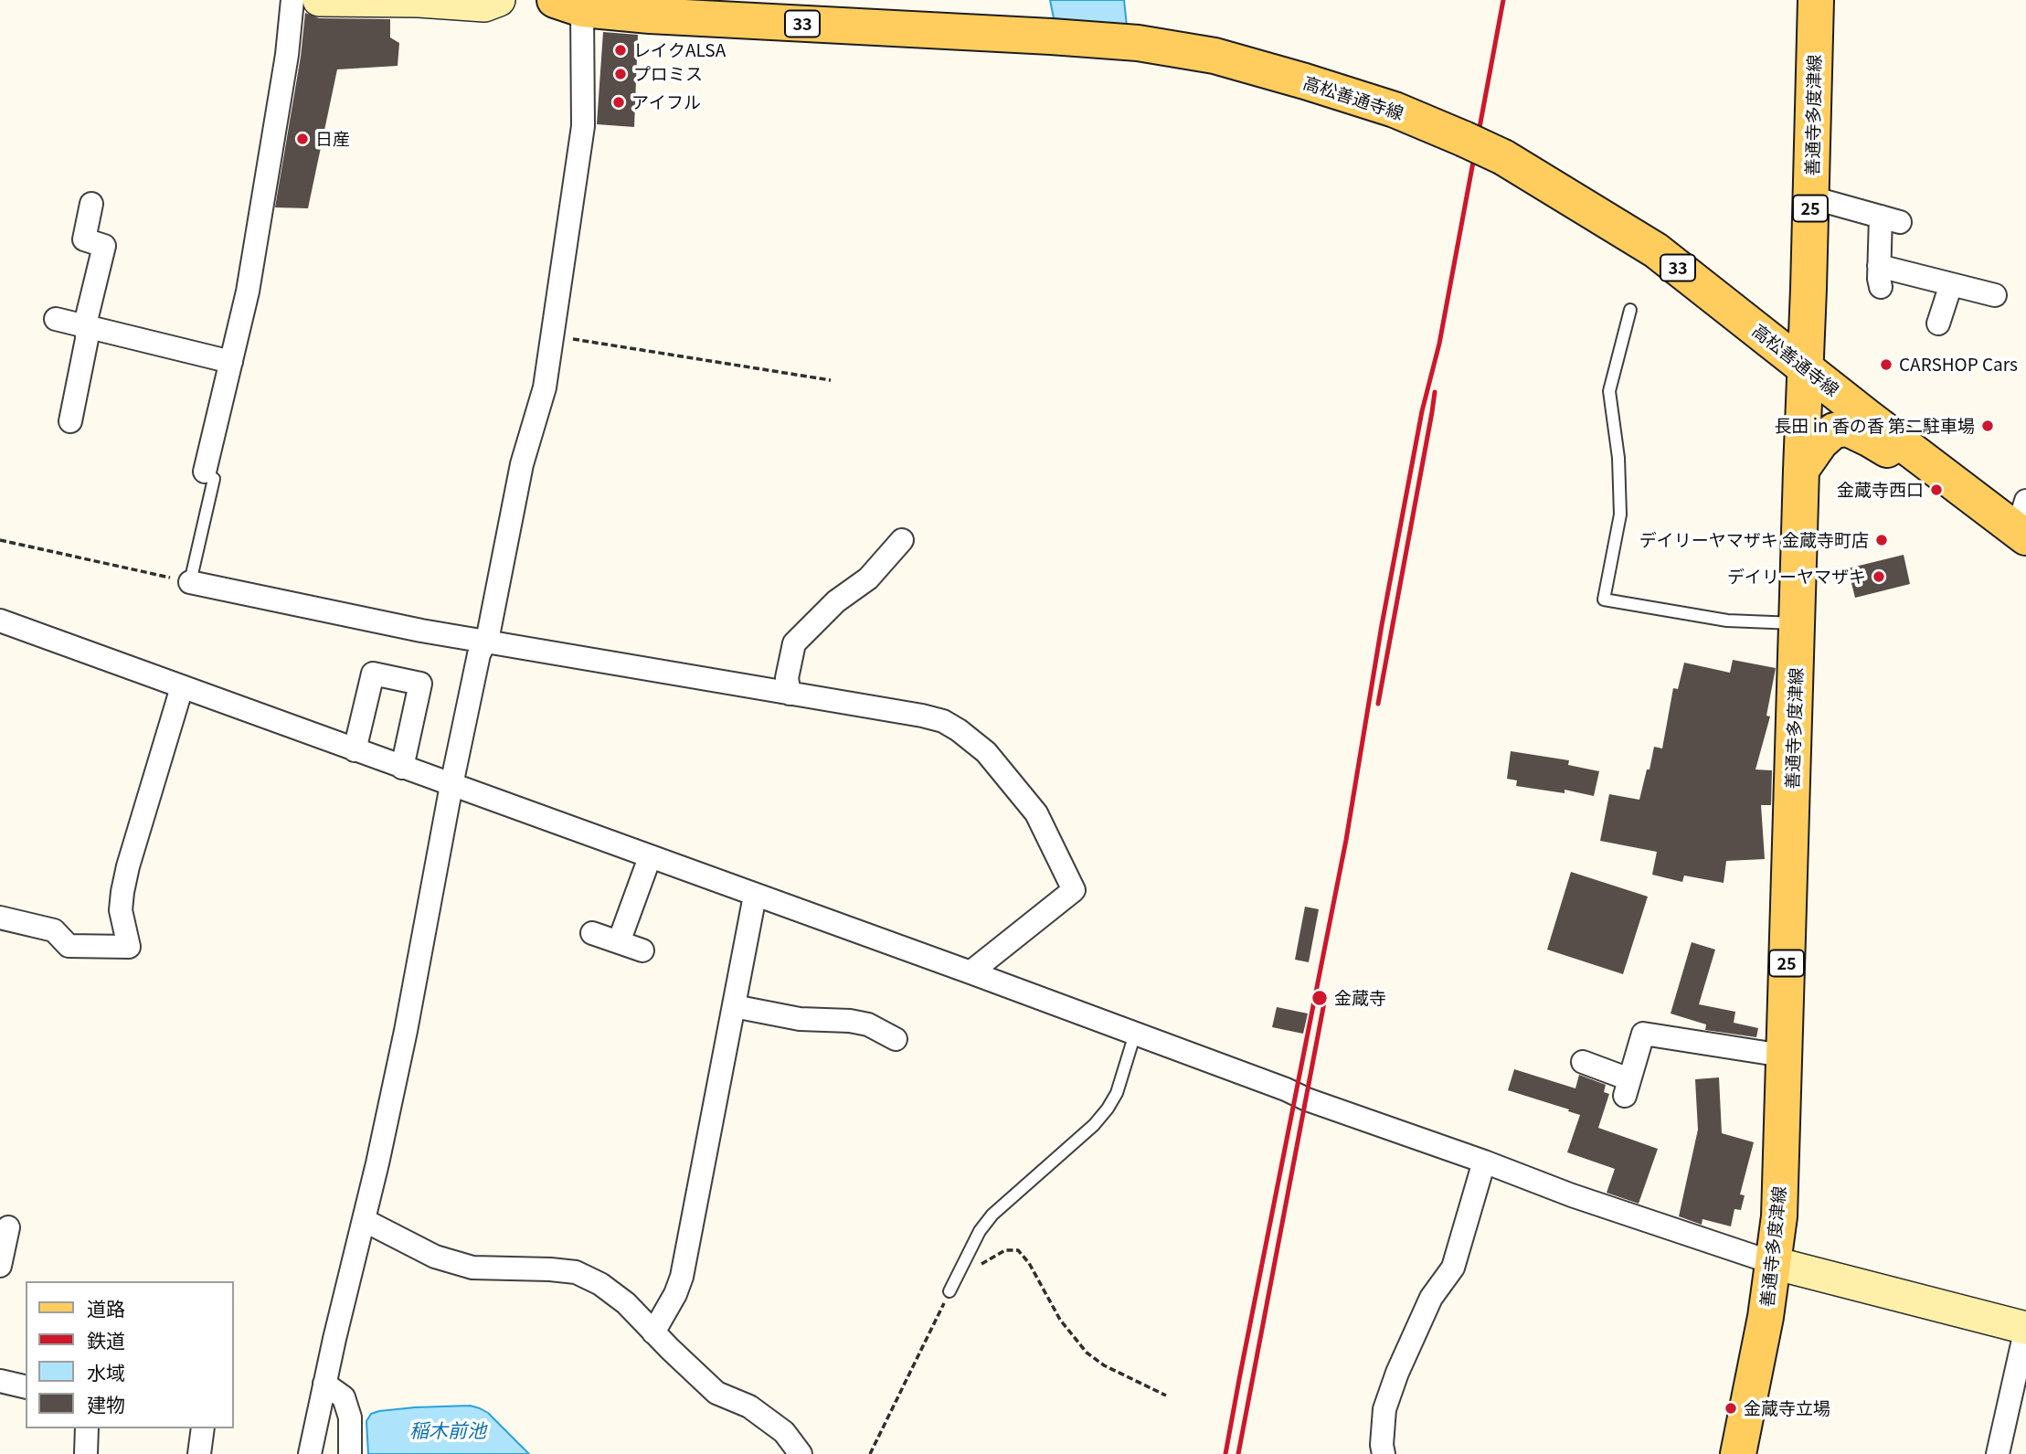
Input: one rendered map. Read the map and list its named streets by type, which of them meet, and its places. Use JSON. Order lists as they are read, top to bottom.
{
  "streets": {
    "main road": [
      "33",
      "高松善通寺線",
      "善通寺多度津線",
      "25"
    ]
  },
  "crossings": [
    ["高松善通寺線", "善通寺多度津線"]
  ],
  "water": ["稲木前池"],
  "places": [
    "レイクALSA",
    "プロミス",
    "アイフル",
    "日産",
    "CARSHOP Cars",
    "長田 in 香の香 第二駐車場",
    "金蔵寺西口",
    "デイリーヤマザキ 金蔵寺町店",
    "デイリーヤマザキ",
    "金蔵寺",
    "金蔵寺立場"
  ],
  "legend": [
    "道路",
    "鉄道",
    "水域",
    "建物"
  ]
}
